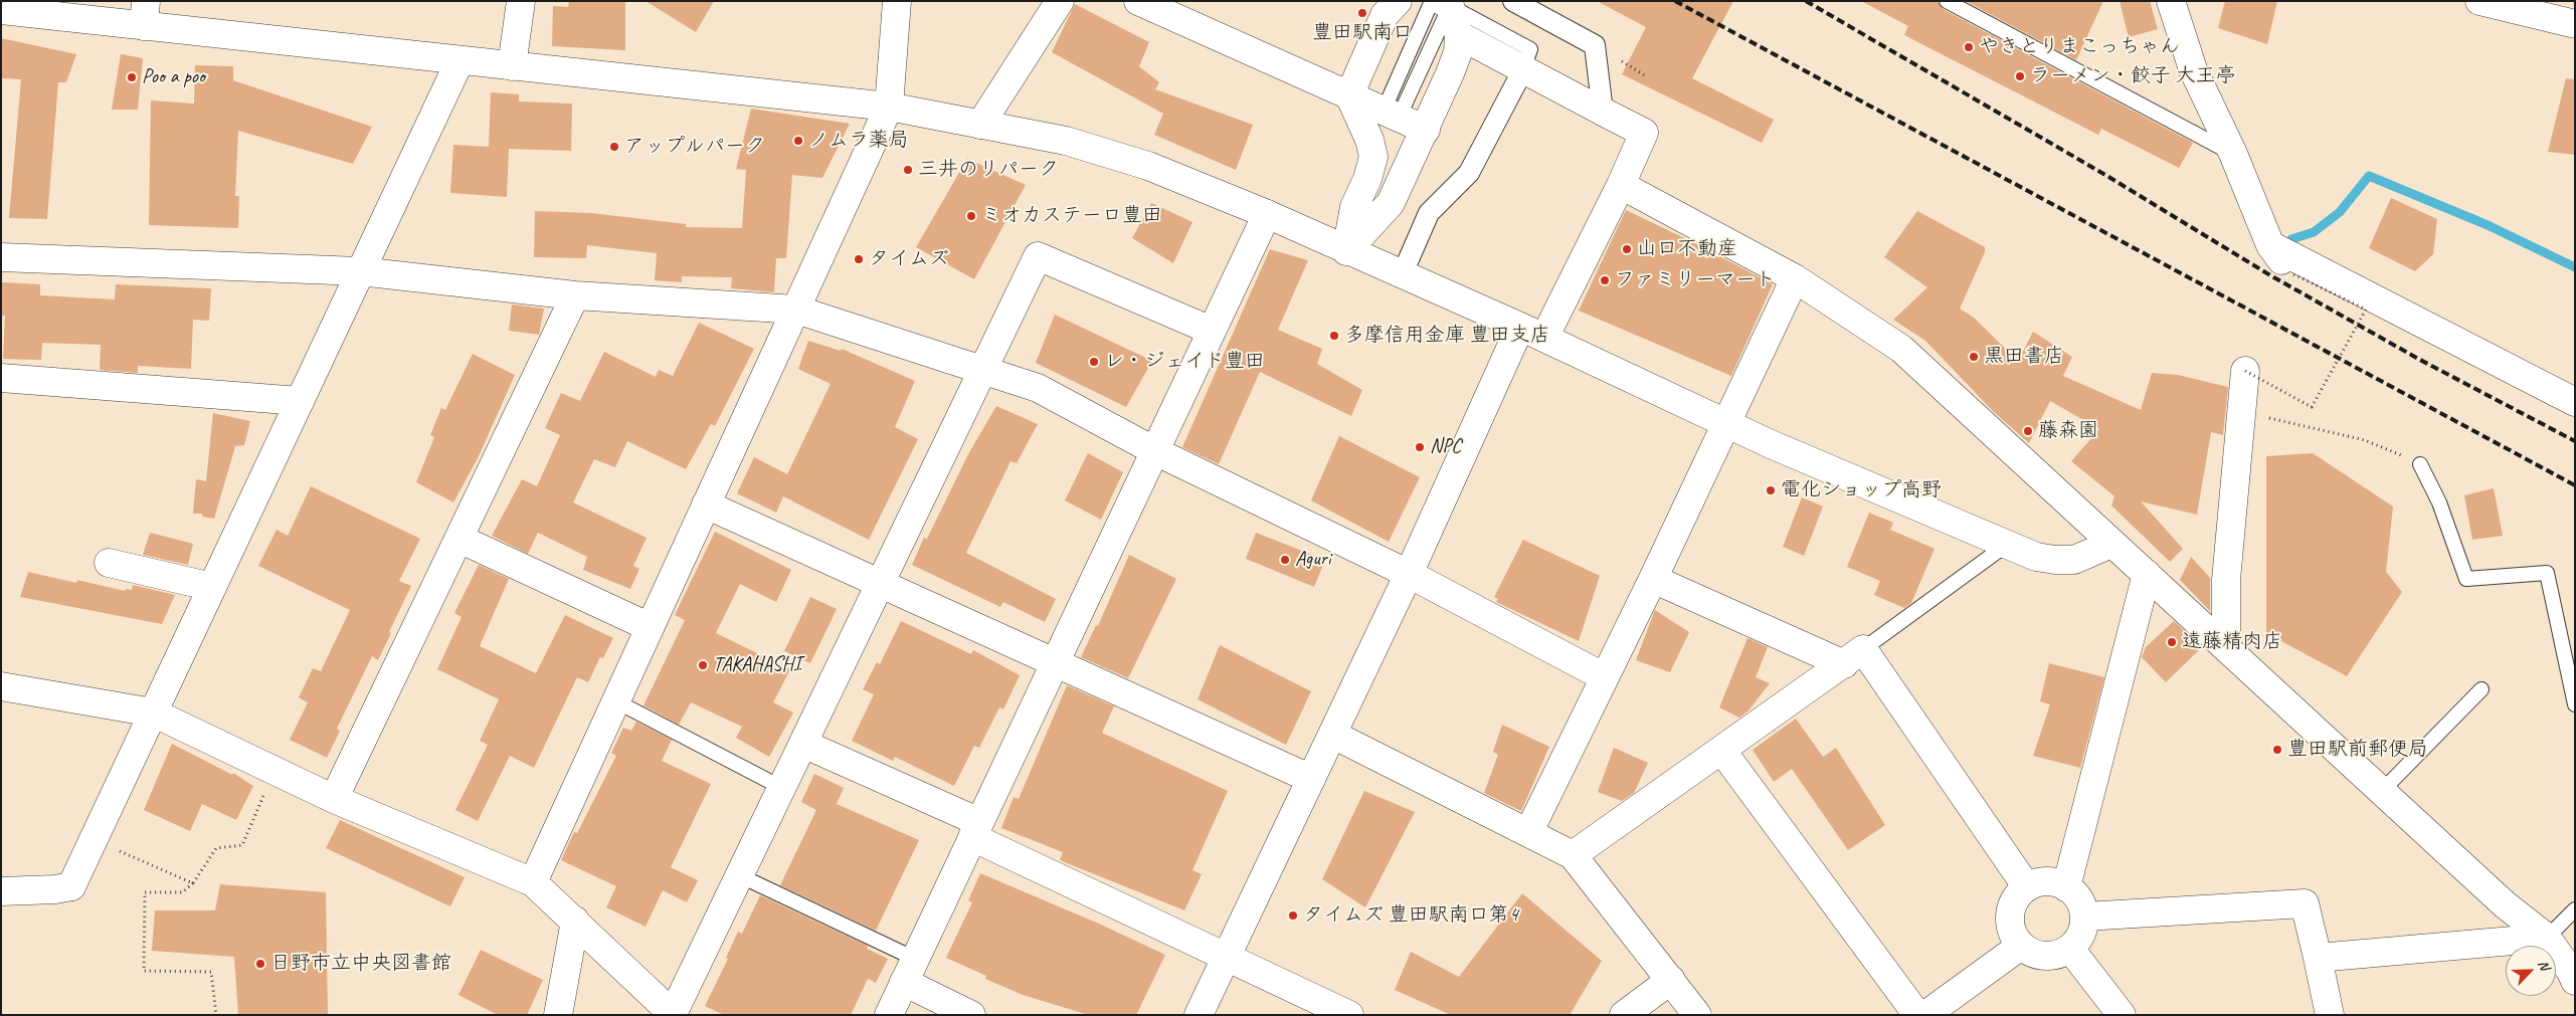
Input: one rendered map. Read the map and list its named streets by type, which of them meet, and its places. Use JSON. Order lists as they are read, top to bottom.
{
  "places": [
    "豊田駅南口",
    "やきとりまこっちゃん",
    "ラーメン・餃子 大王亭",
    "Poo a poo",
    "ノムラ薬局",
    "アップルパーク",
    "三井のリパーク",
    "ミオカステーロ豊田",
    "山口不動産",
    "タイムズ",
    "ファミリーマート",
    "多摩信用金庫 豊田支店",
    "黒田書店",
    "レ・ジェイド豊田",
    "藤森園",
    "NPC",
    "電化ショップ高野",
    "Aguri",
    "遠藤精肉店",
    "TAKAHASHI",
    "豊田駅前郵便局",
    "タイムズ 豊田駅南口第4",
    "日野市立中央図書館"
  ],
  "north": "top right"
}
